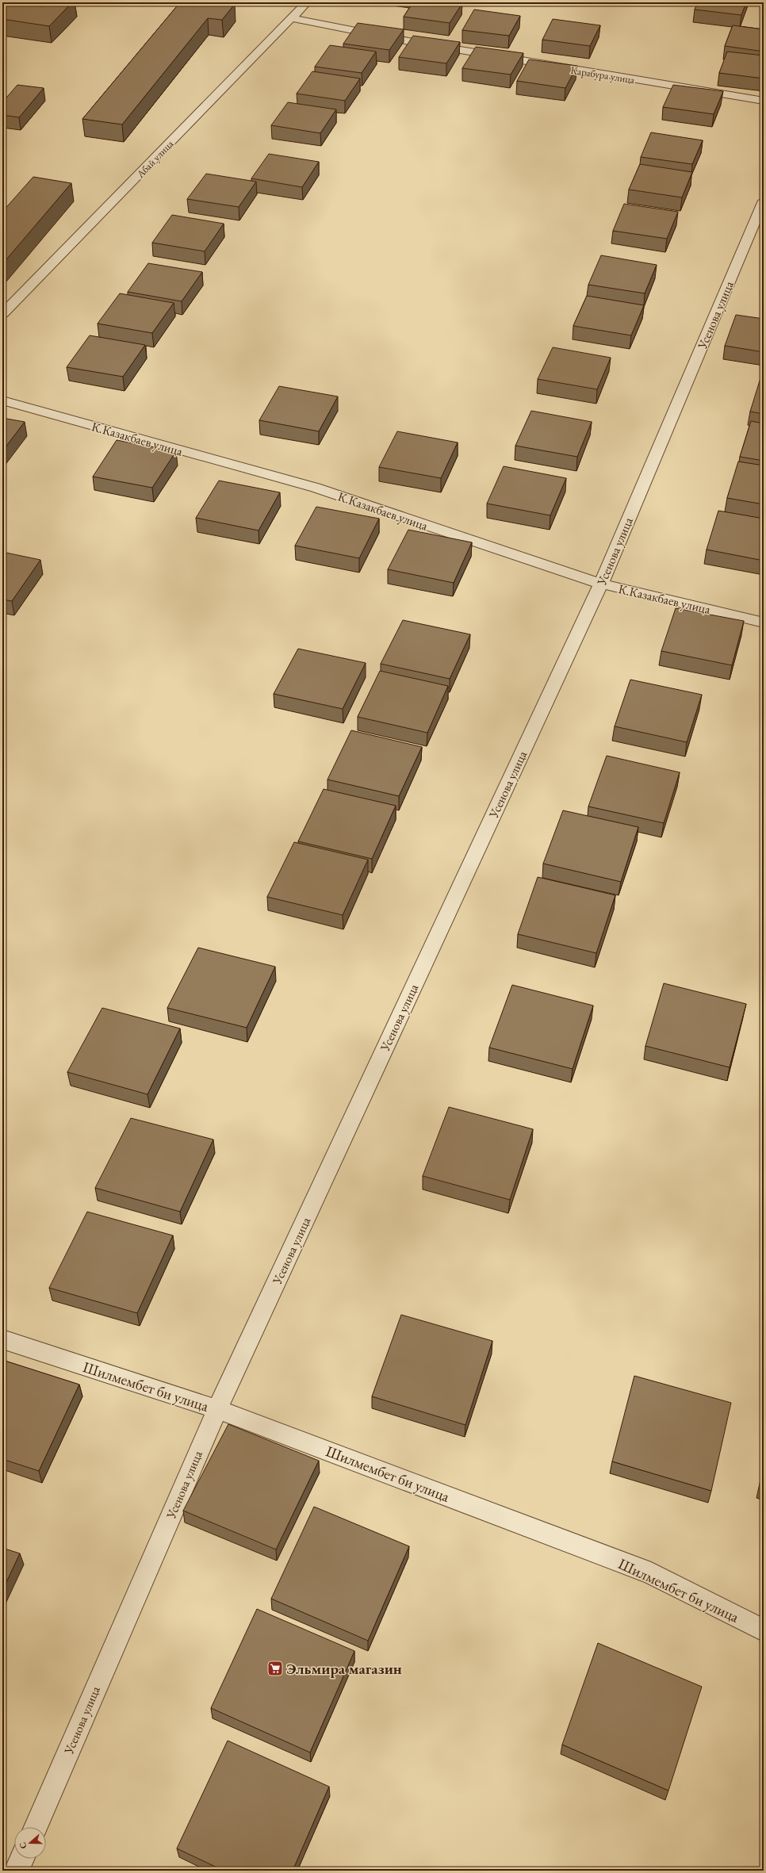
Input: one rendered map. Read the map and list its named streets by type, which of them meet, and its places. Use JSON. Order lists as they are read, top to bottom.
{
  "streets": {
    "street": [
      "Карабура улица",
      "Абай улица",
      "Усенова улица",
      "К.Казакбаев улица",
      "Шилмембет би улица"
    ]
  },
  "crossings": [
    ["Карабура улица", "Абай улица"],
    ["Усенова улица", "К.Казакбаев улица"],
    ["Усенова улица", "Шилмембет би улица"]
  ],
  "places": {
    "supermarket": ["Эльмира магазин"]
  },
  "north": "left"
}
